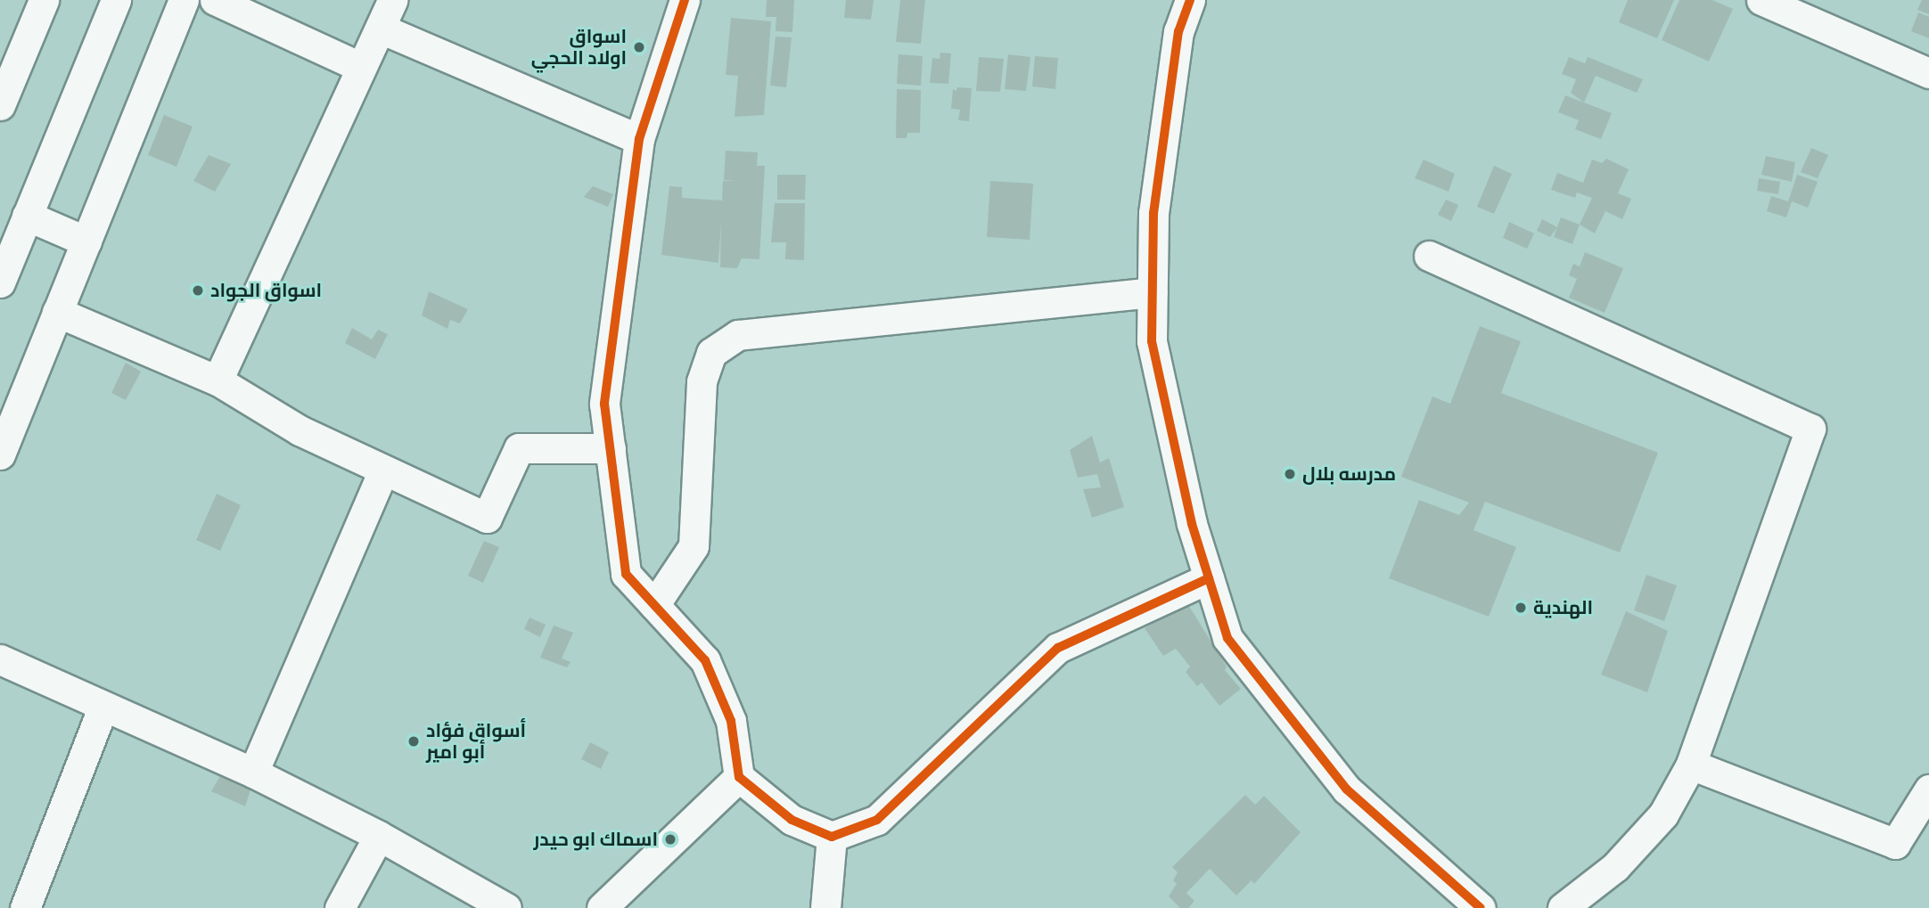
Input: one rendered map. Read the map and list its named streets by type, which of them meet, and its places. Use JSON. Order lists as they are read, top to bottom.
{
  "places": [
    "اسواق اولاد الحجي",
    "اسواق الجواد",
    "مدرسه بلال",
    "الهندية",
    "أسواق فؤاد أبو امير",
    "اسماك ابو حيدر"
  ]
}
